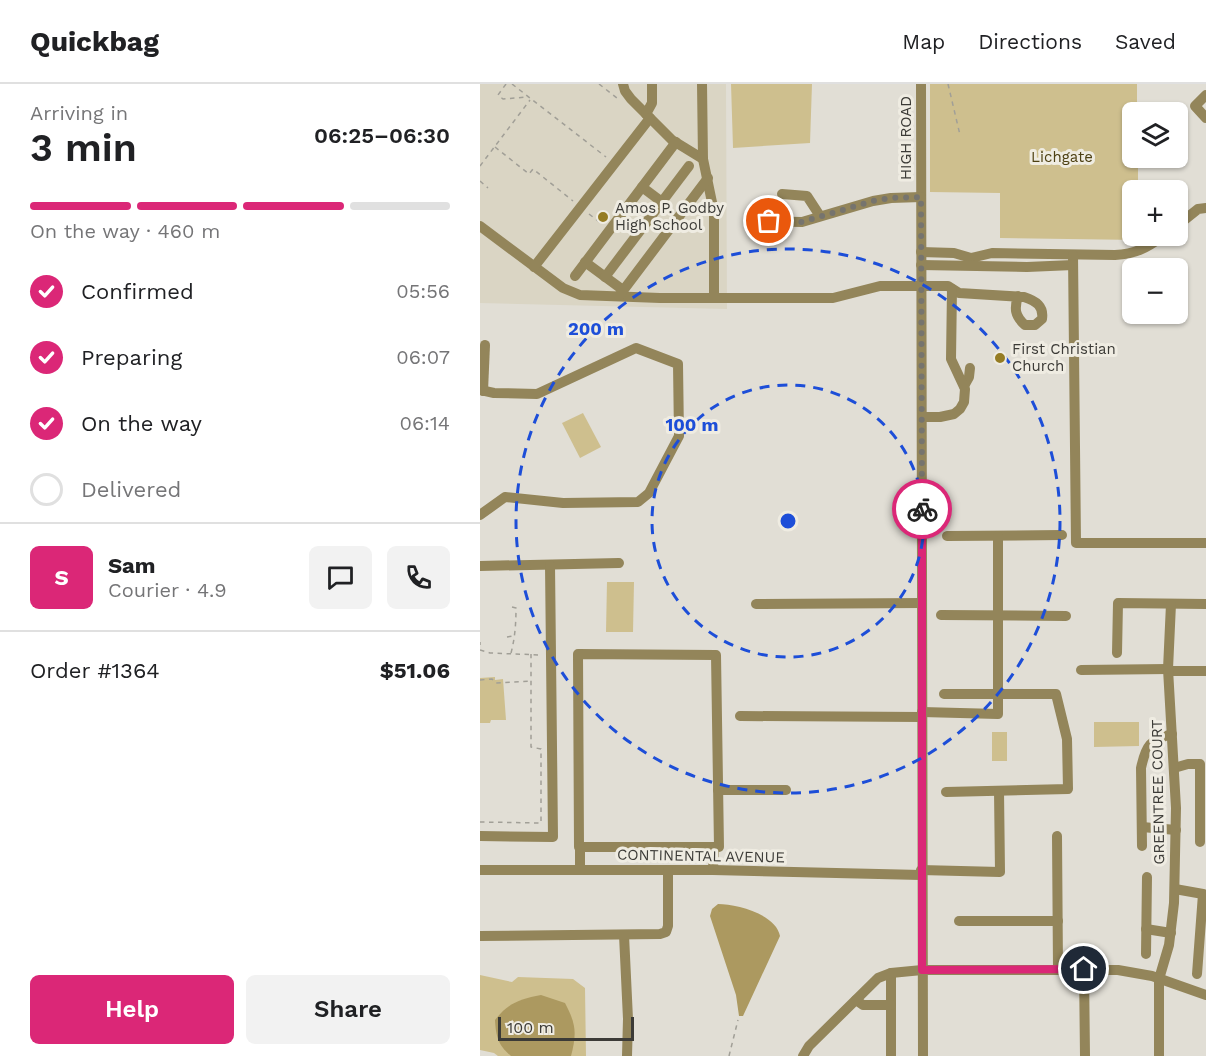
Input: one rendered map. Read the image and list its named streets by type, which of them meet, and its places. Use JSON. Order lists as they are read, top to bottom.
{
  "streets": {
    "street": ["HIGH ROAD", "GREENTREE COURT", "CONTINENTAL AVENUE"]
  },
  "crossings": [
    ["HIGH ROAD", "CONTINENTAL AVENUE"]
  ],
  "parks": ["Lichgate"],
  "places": ["Amos P. Godby High School", "First Christian Church"],
  "scale_bar": "100 m",
  "page": {
    "header": "Quickbag",
    "nav": ["Map", "Directions", "Saved"],
    "heading": ["3 min", "Arriving in", "06:25–06:30"],
    "panel": [
      "Sam",
      "Courier · 4.9",
      "Order #1364",
      "$51.06"
    ],
    "map_buttons": ["+", "−"],
    "bar": "On the way · 460 m",
    "list": [
      ["Confirmed", "05:56"],
      ["Preparing", "06:07"],
      ["On the way", "06:14"],
      "Delivered"
    ],
    "round": "S",
    "buttons": ["Help", "Share"],
    "scale": "100 m"
  },
  "rings": ["200 m", "100 m"]
}
